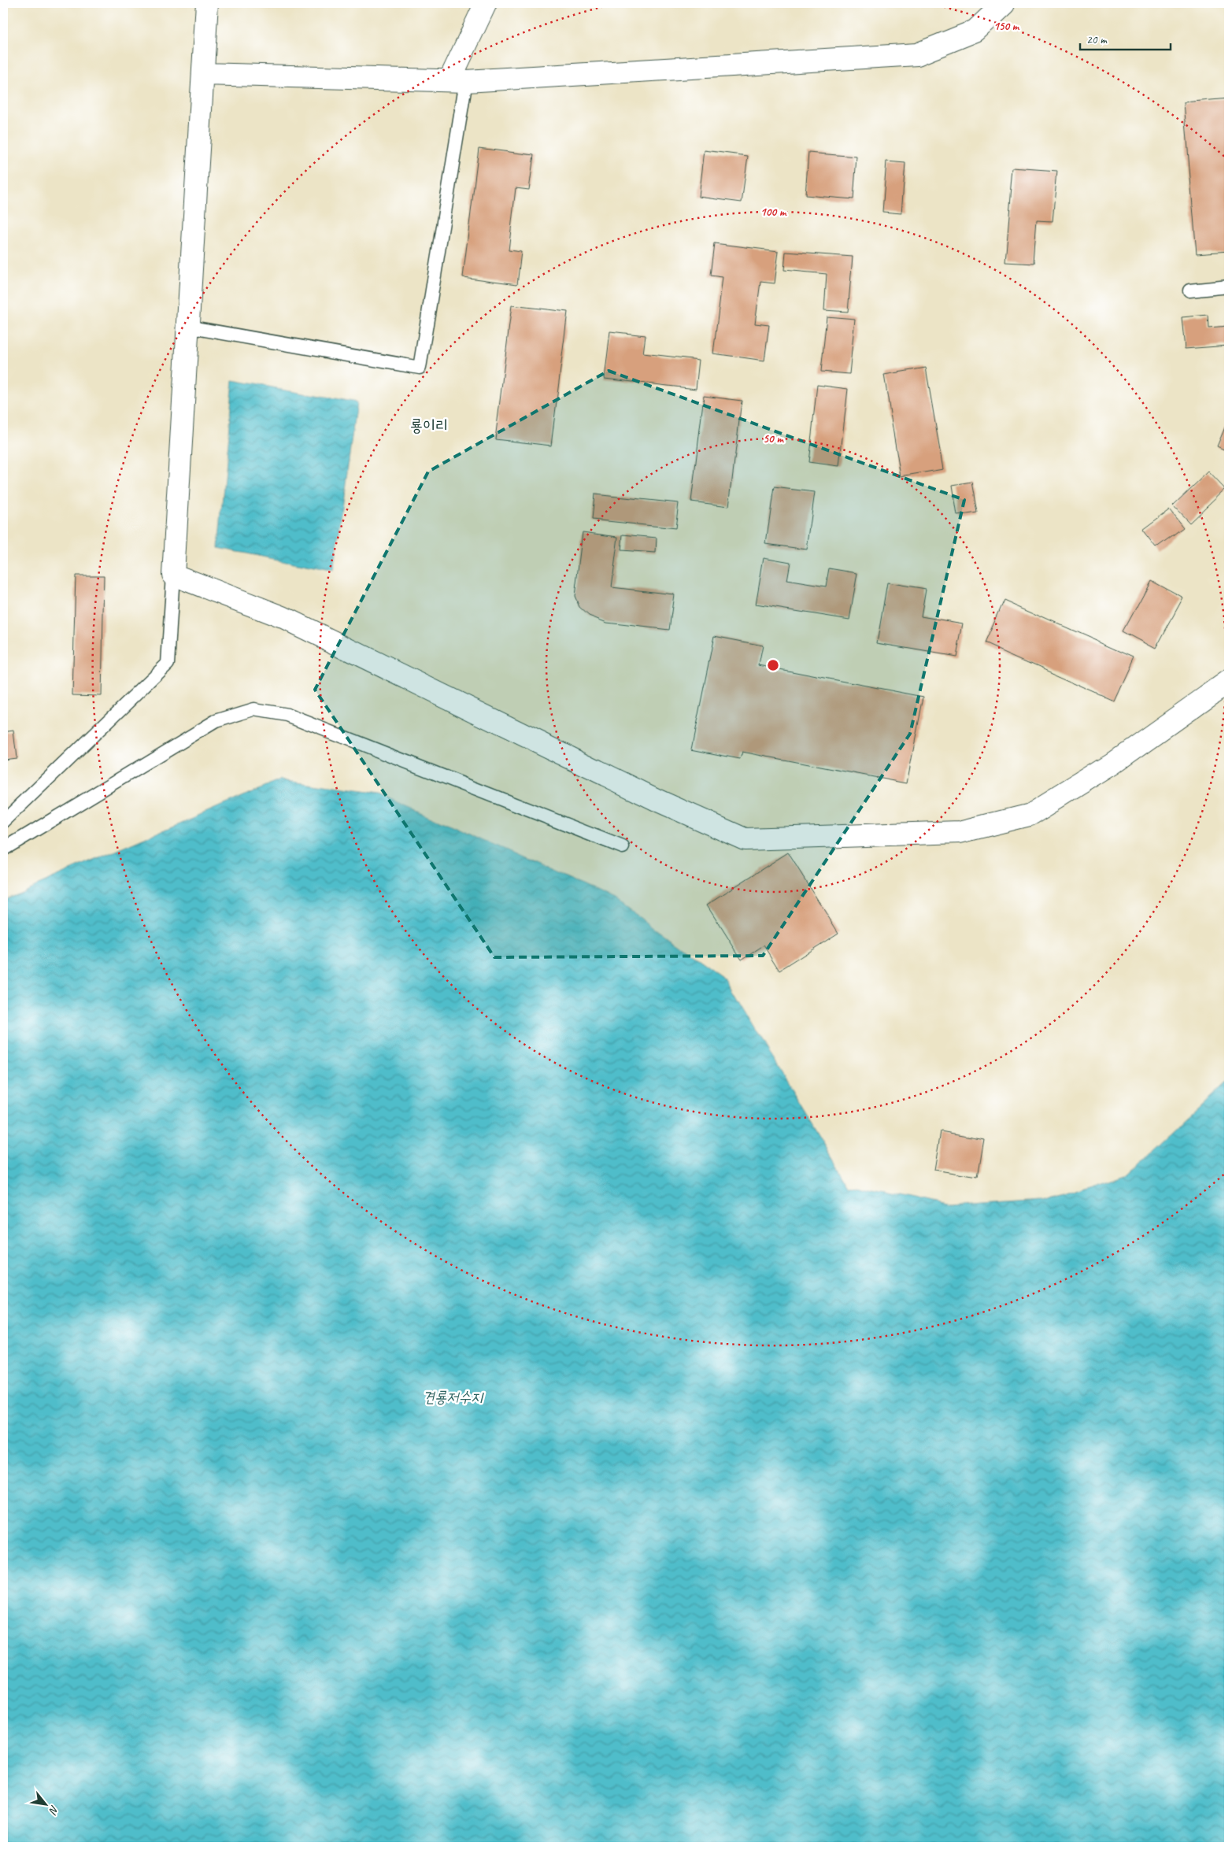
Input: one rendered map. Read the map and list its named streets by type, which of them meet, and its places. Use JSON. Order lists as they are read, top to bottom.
{
  "districts": ["룡이리"],
  "water": ["견룡저수지"],
  "scale_bar": "20 m",
  "north": "bottom right",
  "rings": ["150 m", "100 m", "50 m"]
}
